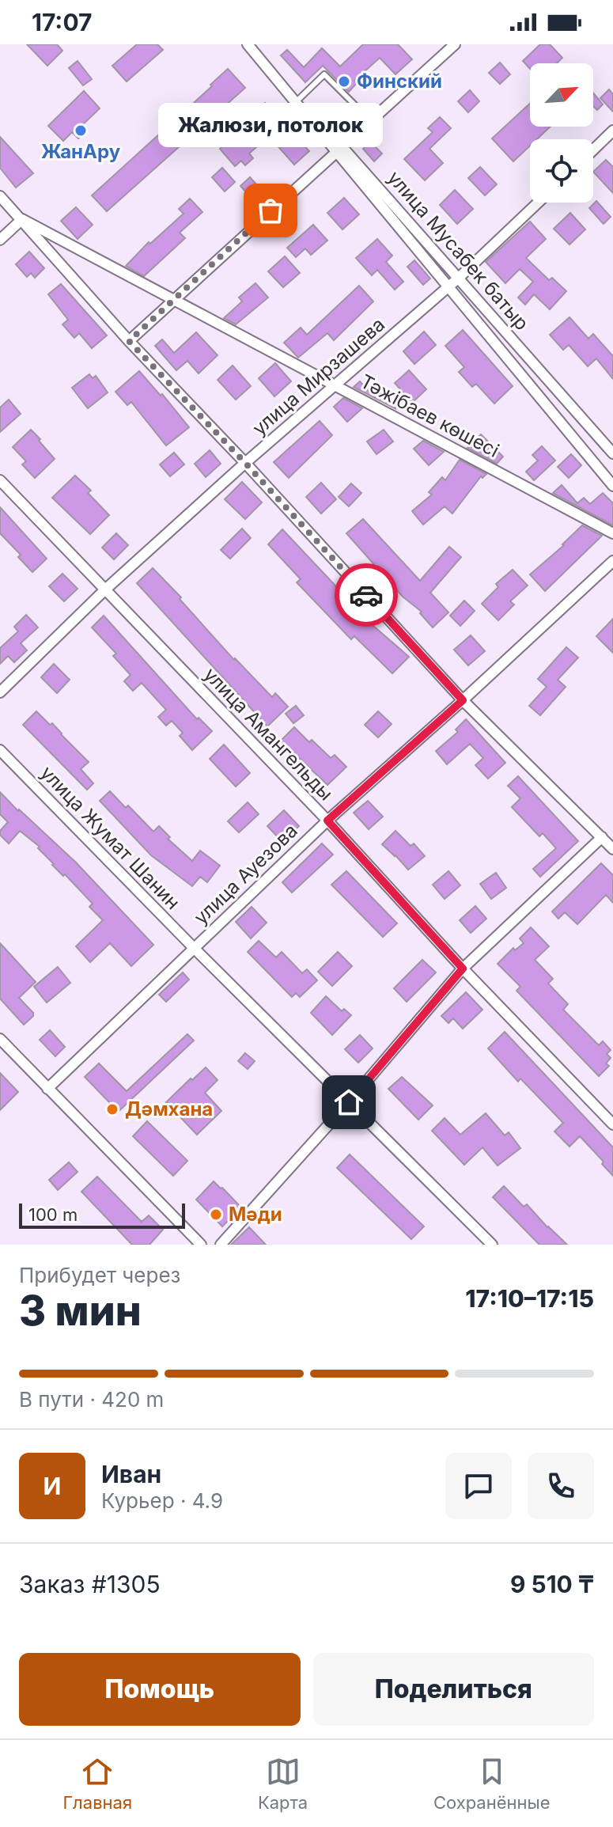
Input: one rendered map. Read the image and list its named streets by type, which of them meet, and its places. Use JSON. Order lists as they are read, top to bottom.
{
  "streets": {
    "street": [
      "улица Мусабек батыр",
      "улица Мирзашева",
      "Тәжібаев көшесі",
      "улица Амангельды",
      "улица Жумат Шанин",
      "улица Ауезова"
    ]
  },
  "crossings": [
    ["улица Мусабек батыр", "улица Мирзашева"],
    ["улица Мирзашева", "улица Амангельды"],
    ["улица Амангельды", "улица Ауезова"],
    ["улица Жумат Шанин", "улица Ауезова"]
  ],
  "places": [
    "Финский",
    "ЖанАру",
    "Жалюзи, потолок",
    "Дәмхана",
    "Мәди"
  ],
  "scale_bar": "100 m",
  "north": "top right",
  "page": {
    "status": "17:07",
    "bubble": "Жалюзи, потолок",
    "scale": "100 m",
    "heading": ["3 мин", "Прибудет через", "17:10–17:15"],
    "panel": [
      "Иван",
      "Курьер · 4.9",
      "Заказ #1305",
      "9 510 ₸"
    ],
    "bar": "В пути · 420 m",
    "round": "И",
    "buttons": ["Помощь", "Поделиться"],
    "tabs": ["Главная", "Карта", "Сохранённые"]
  }
}
